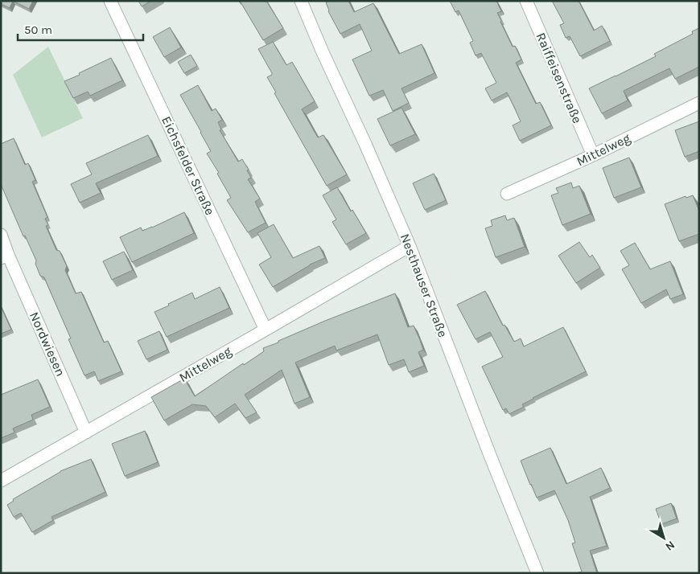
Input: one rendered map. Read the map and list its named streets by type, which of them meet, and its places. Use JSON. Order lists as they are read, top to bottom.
{
  "streets": {
    "street": [
      "Raiffeisenstraße",
      "Mittelweg",
      "Eichsfelder Straße",
      "Nesthauser Straße",
      "Nordwiesen"
    ]
  },
  "crossings": [
    ["Raiffeisenstraße", "Mittelweg"],
    ["Mittelweg", "Eichsfelder Straße"],
    ["Mittelweg", "Nesthauser Straße"],
    ["Mittelweg", "Nordwiesen"]
  ],
  "scale_bar": "50 m",
  "north": "bottom right"
}
